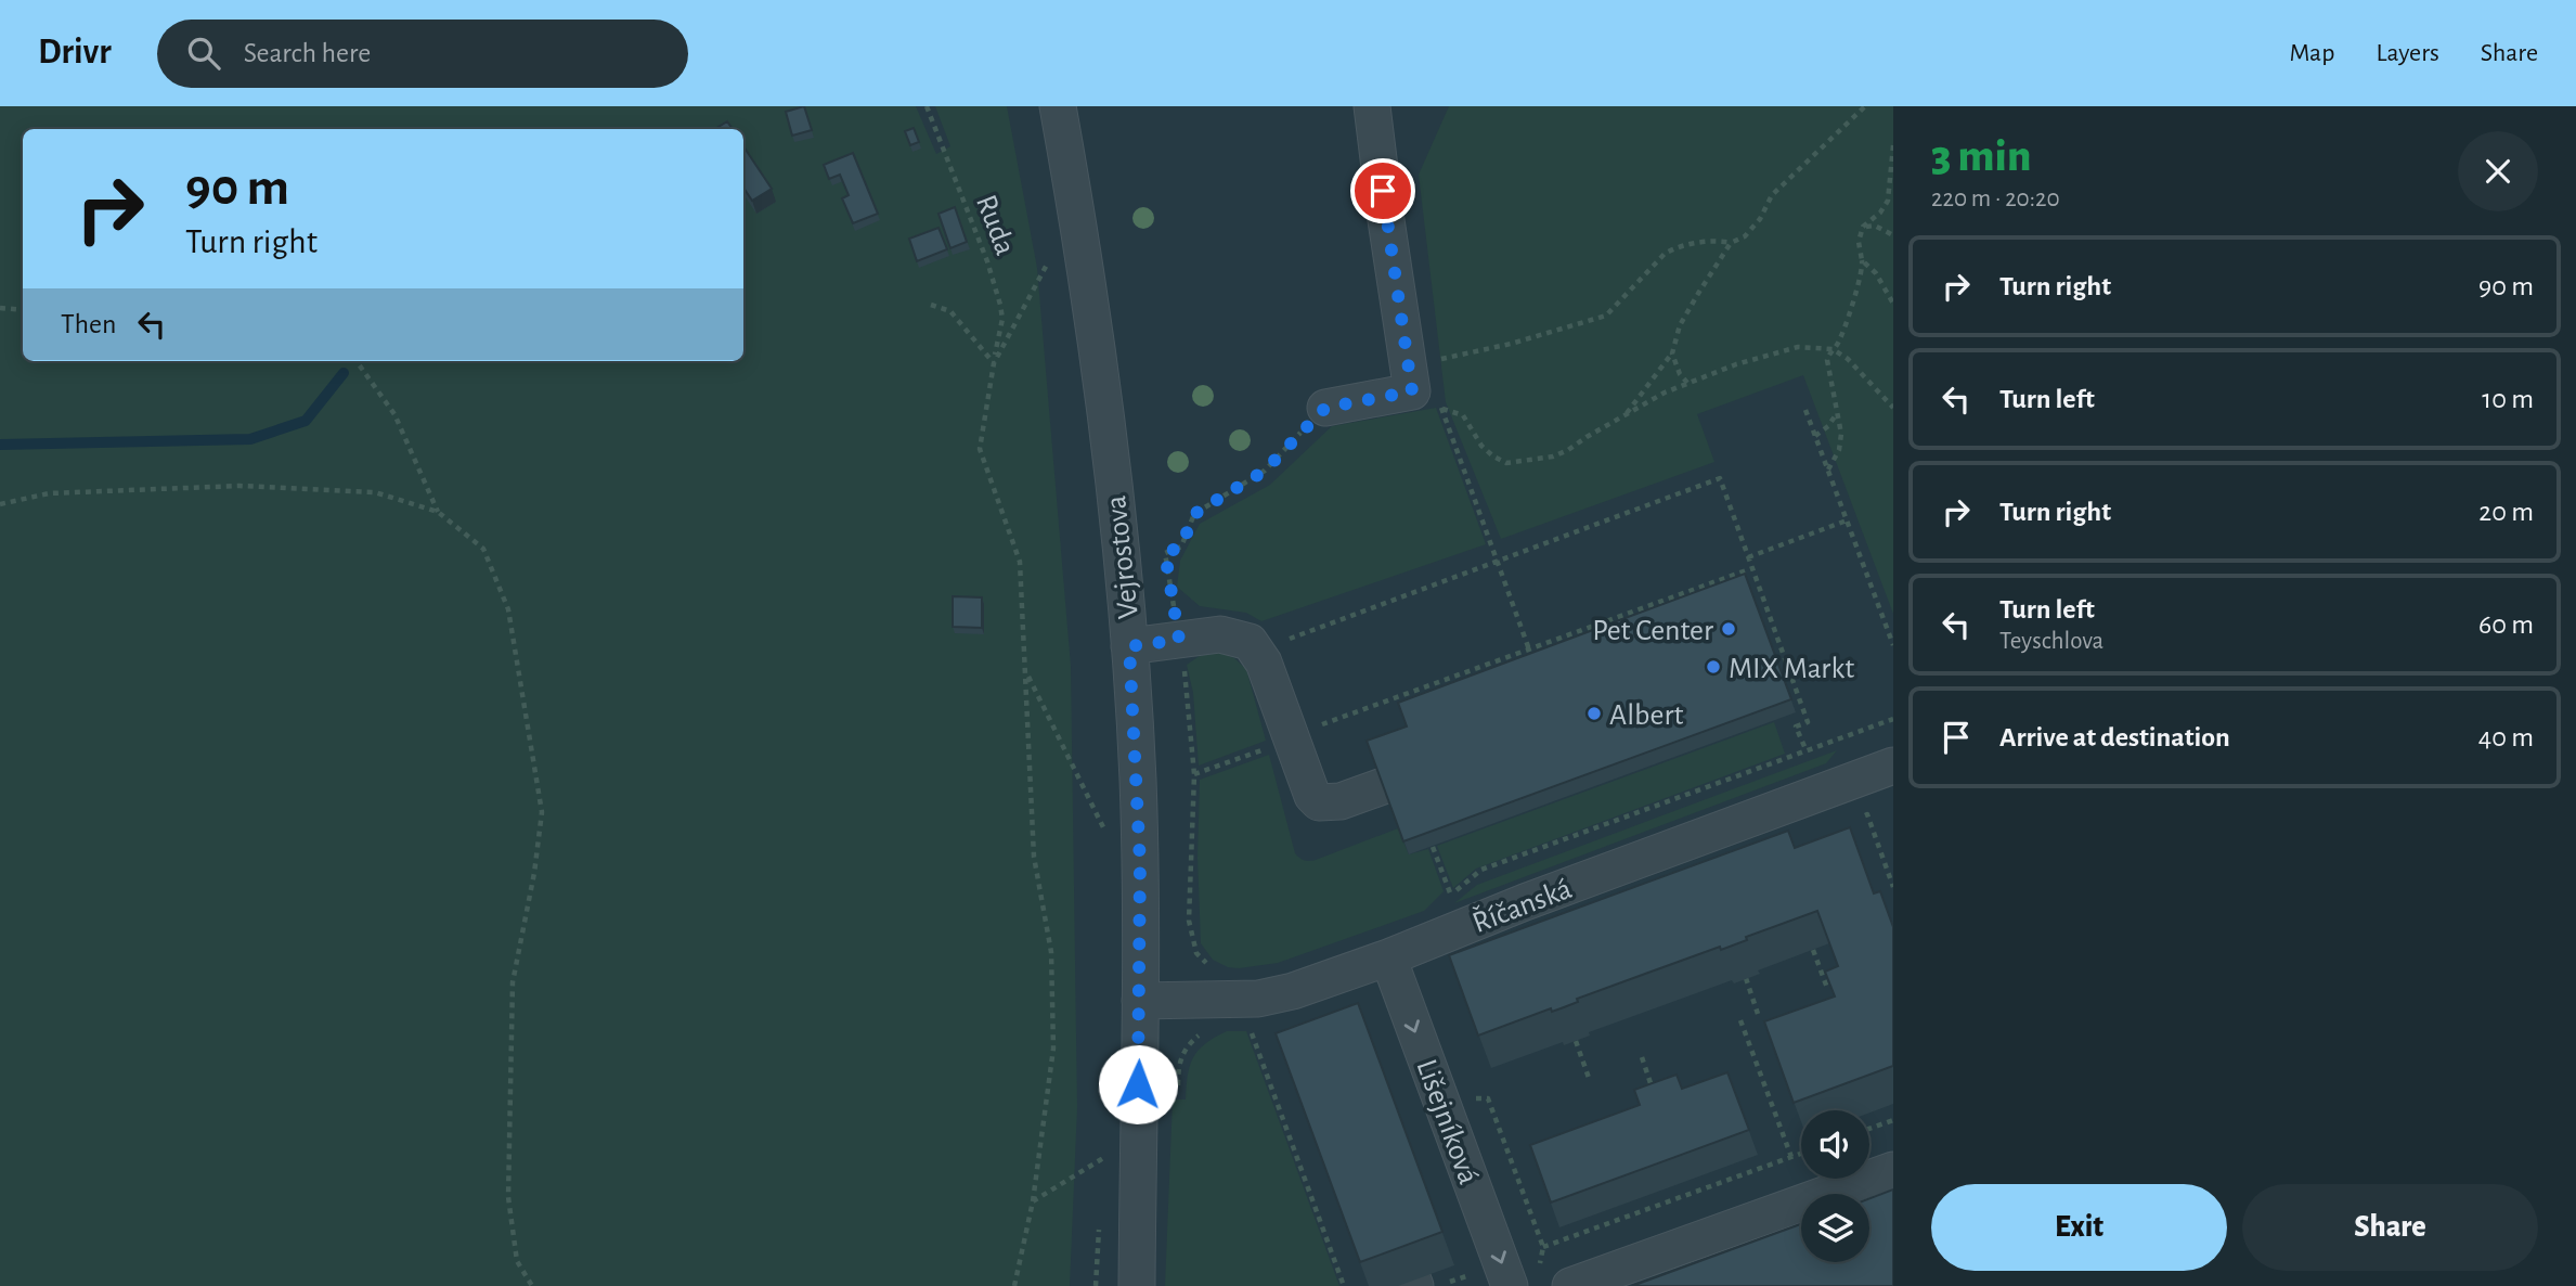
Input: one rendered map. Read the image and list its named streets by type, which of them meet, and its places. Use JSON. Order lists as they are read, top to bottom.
{
  "streets": {
    "street": ["Vejrostova", "Říčanská", "Lišejníková"],
    "path": ["Ruda"]
  },
  "crossings": [
    ["Vejrostova", "Říčanská"],
    ["Říčanská", "Lišejníková"]
  ],
  "one_way": ["Lišejníková"],
  "places": ["Pet Center", "MIX Markt", "Albert"],
  "page": {
    "header": "Drivr",
    "search": "Search here",
    "nav": ["Map", "Layers", "Share"],
    "heading": ["3 min", "220 m · 20:20"],
    "turn": ["90 m", "Turn right"],
    "list": [
      {
        "name": "Turn right",
        "value": "90 m"
      },
      {
        "name": "Turn left",
        "value": "10 m"
      },
      {
        "name": "Turn right",
        "value": "20 m"
      },
      {
        "name": "Turn left",
        "note": "Teyschlova",
        "value": "60 m"
      },
      {
        "name": "Arrive at destination",
        "value": "40 m"
      }
    ],
    "then": "Then",
    "buttons": ["Exit", "Share"]
  }
}
